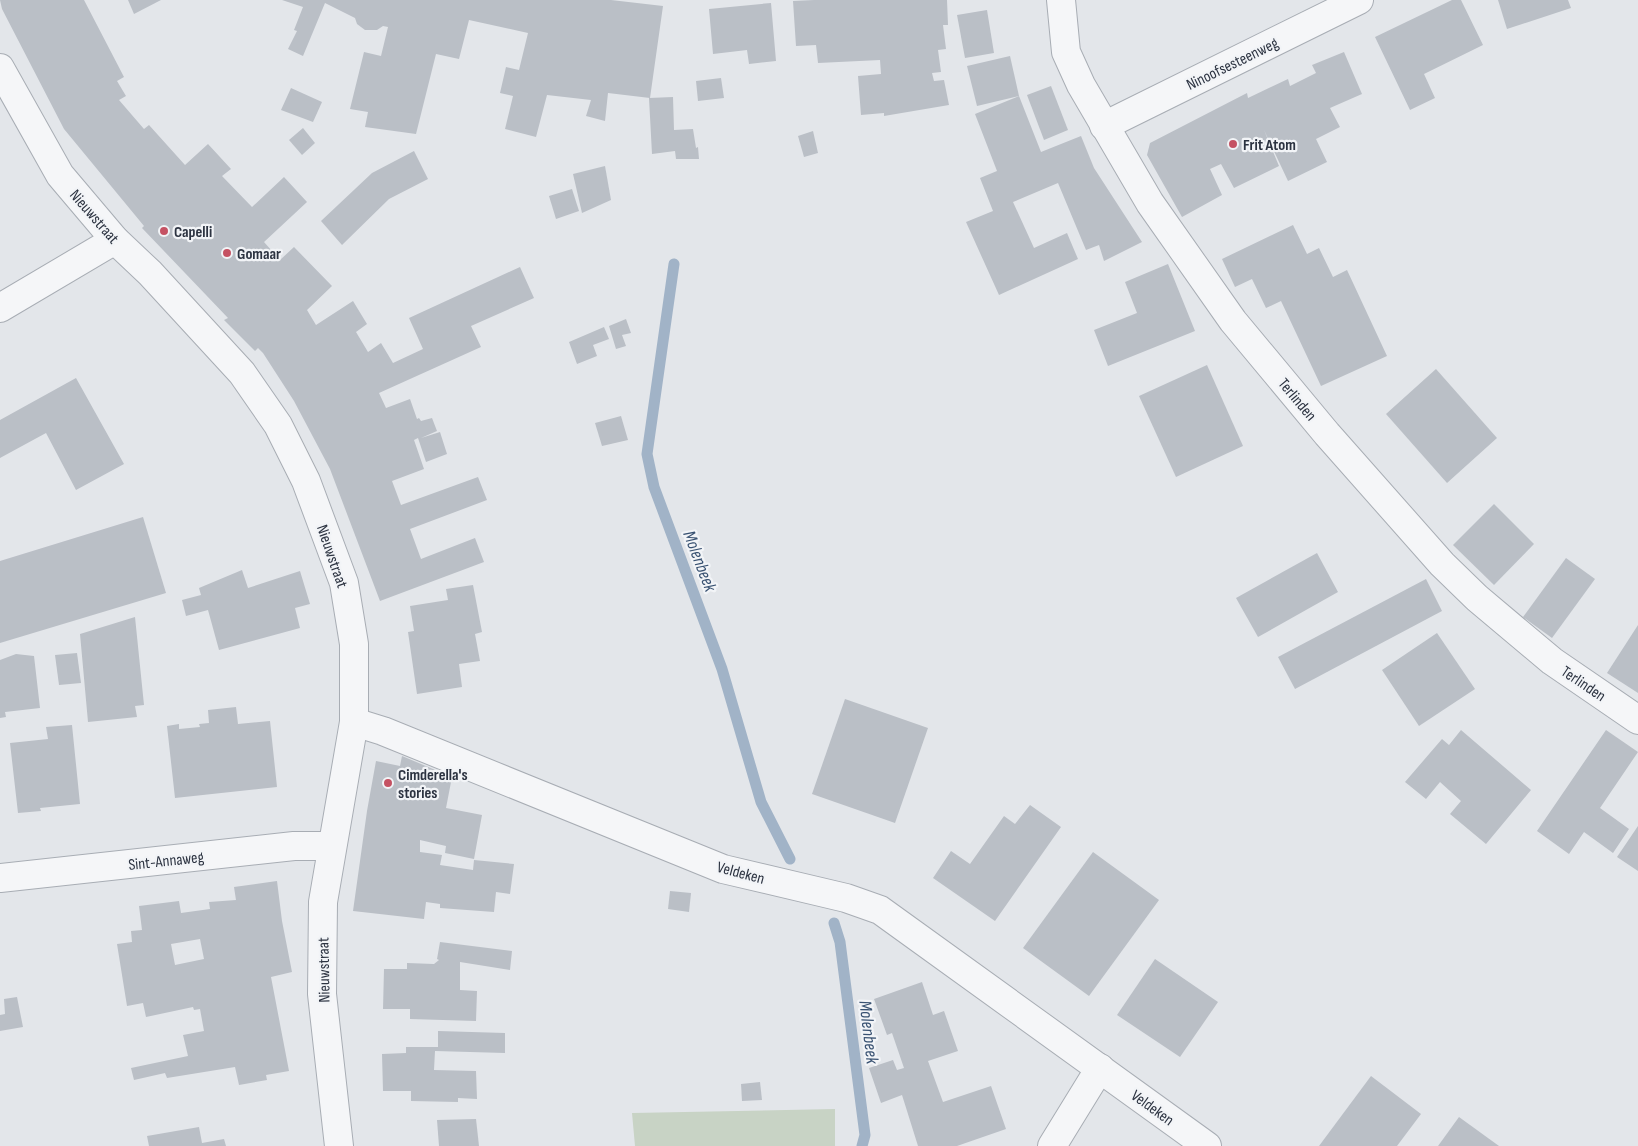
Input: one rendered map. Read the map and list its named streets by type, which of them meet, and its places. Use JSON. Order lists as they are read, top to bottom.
{
  "streets": {
    "street": [
      "Ninoofsesteenweg",
      "Nieuwstraat",
      "Terlinden",
      "Sint-Annaweg",
      "Veldeken"
    ]
  },
  "crossings": [
    ["Ninoofsesteenweg", "Terlinden"],
    ["Nieuwstraat", "Sint-Annaweg"],
    ["Nieuwstraat", "Veldeken"]
  ],
  "water": ["Molenbeek"],
  "places": [
    "Frit Atom",
    "Capelli",
    "Gomaar",
    "Cimderella's stories"
  ]
}
